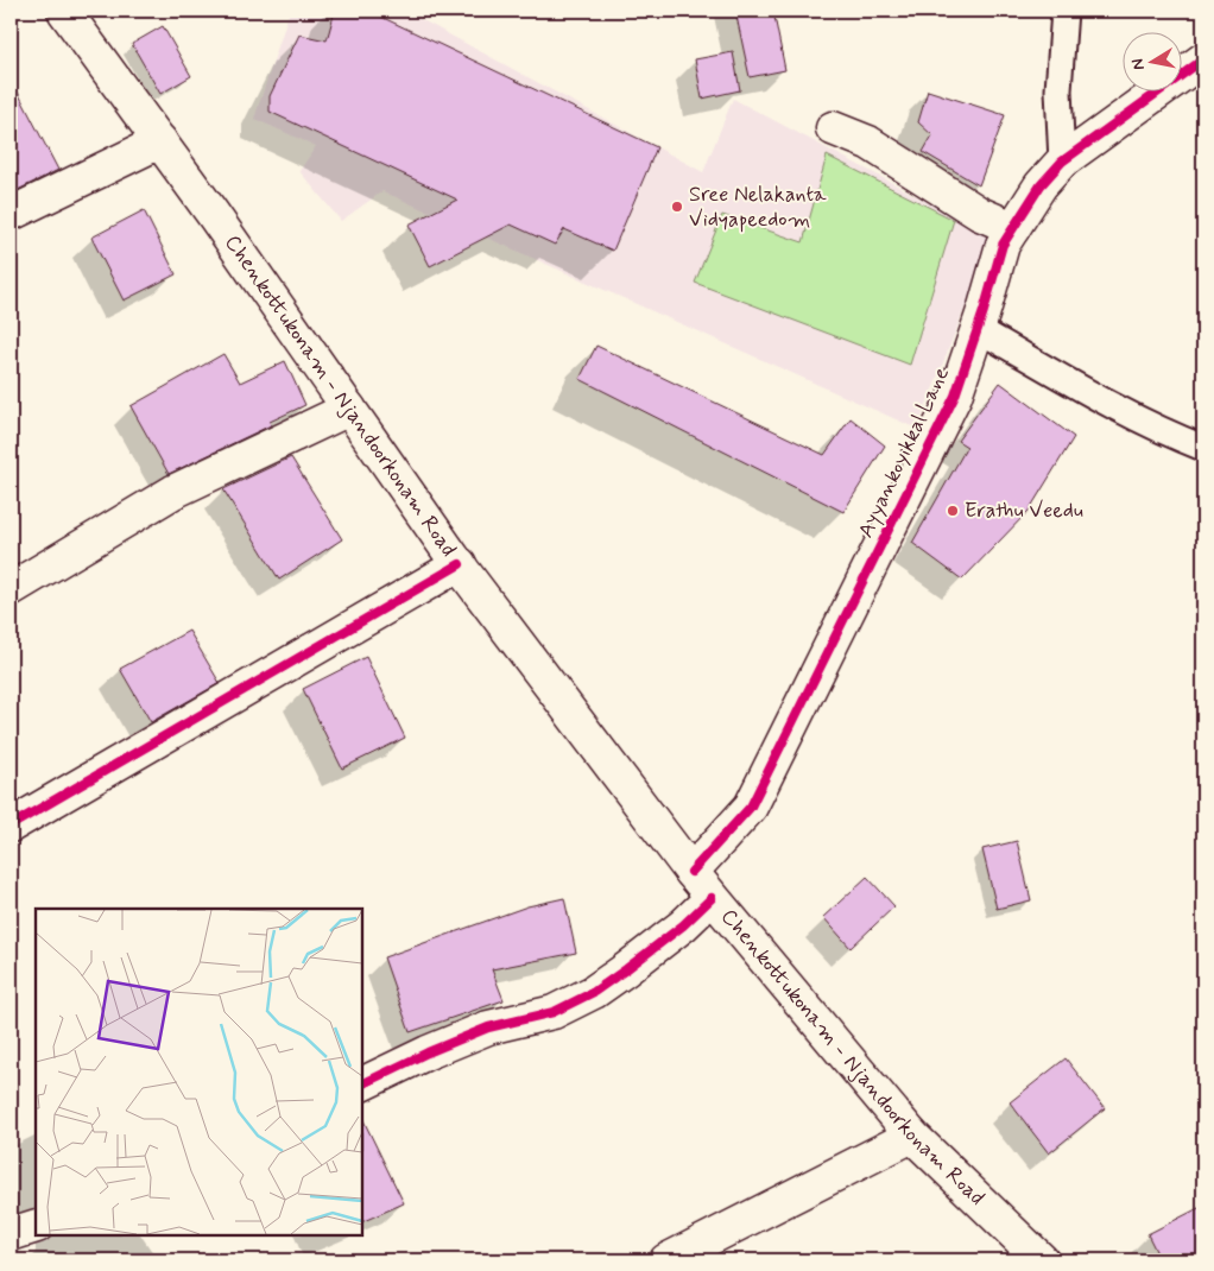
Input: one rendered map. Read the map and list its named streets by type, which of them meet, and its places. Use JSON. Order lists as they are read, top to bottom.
{
  "streets": {
    "street": ["Chenkottukonam - Njandoorkonam Road", "Ayyankoyikkal Lane"]
  },
  "crossings": [
    ["Chenkottukonam - Njandoorkonam Road", "Ayyankoyikkal Lane"]
  ],
  "places": ["Sree Nelakanta Vidyapeedom", "Erathu Veedu"],
  "north": "left"
}
